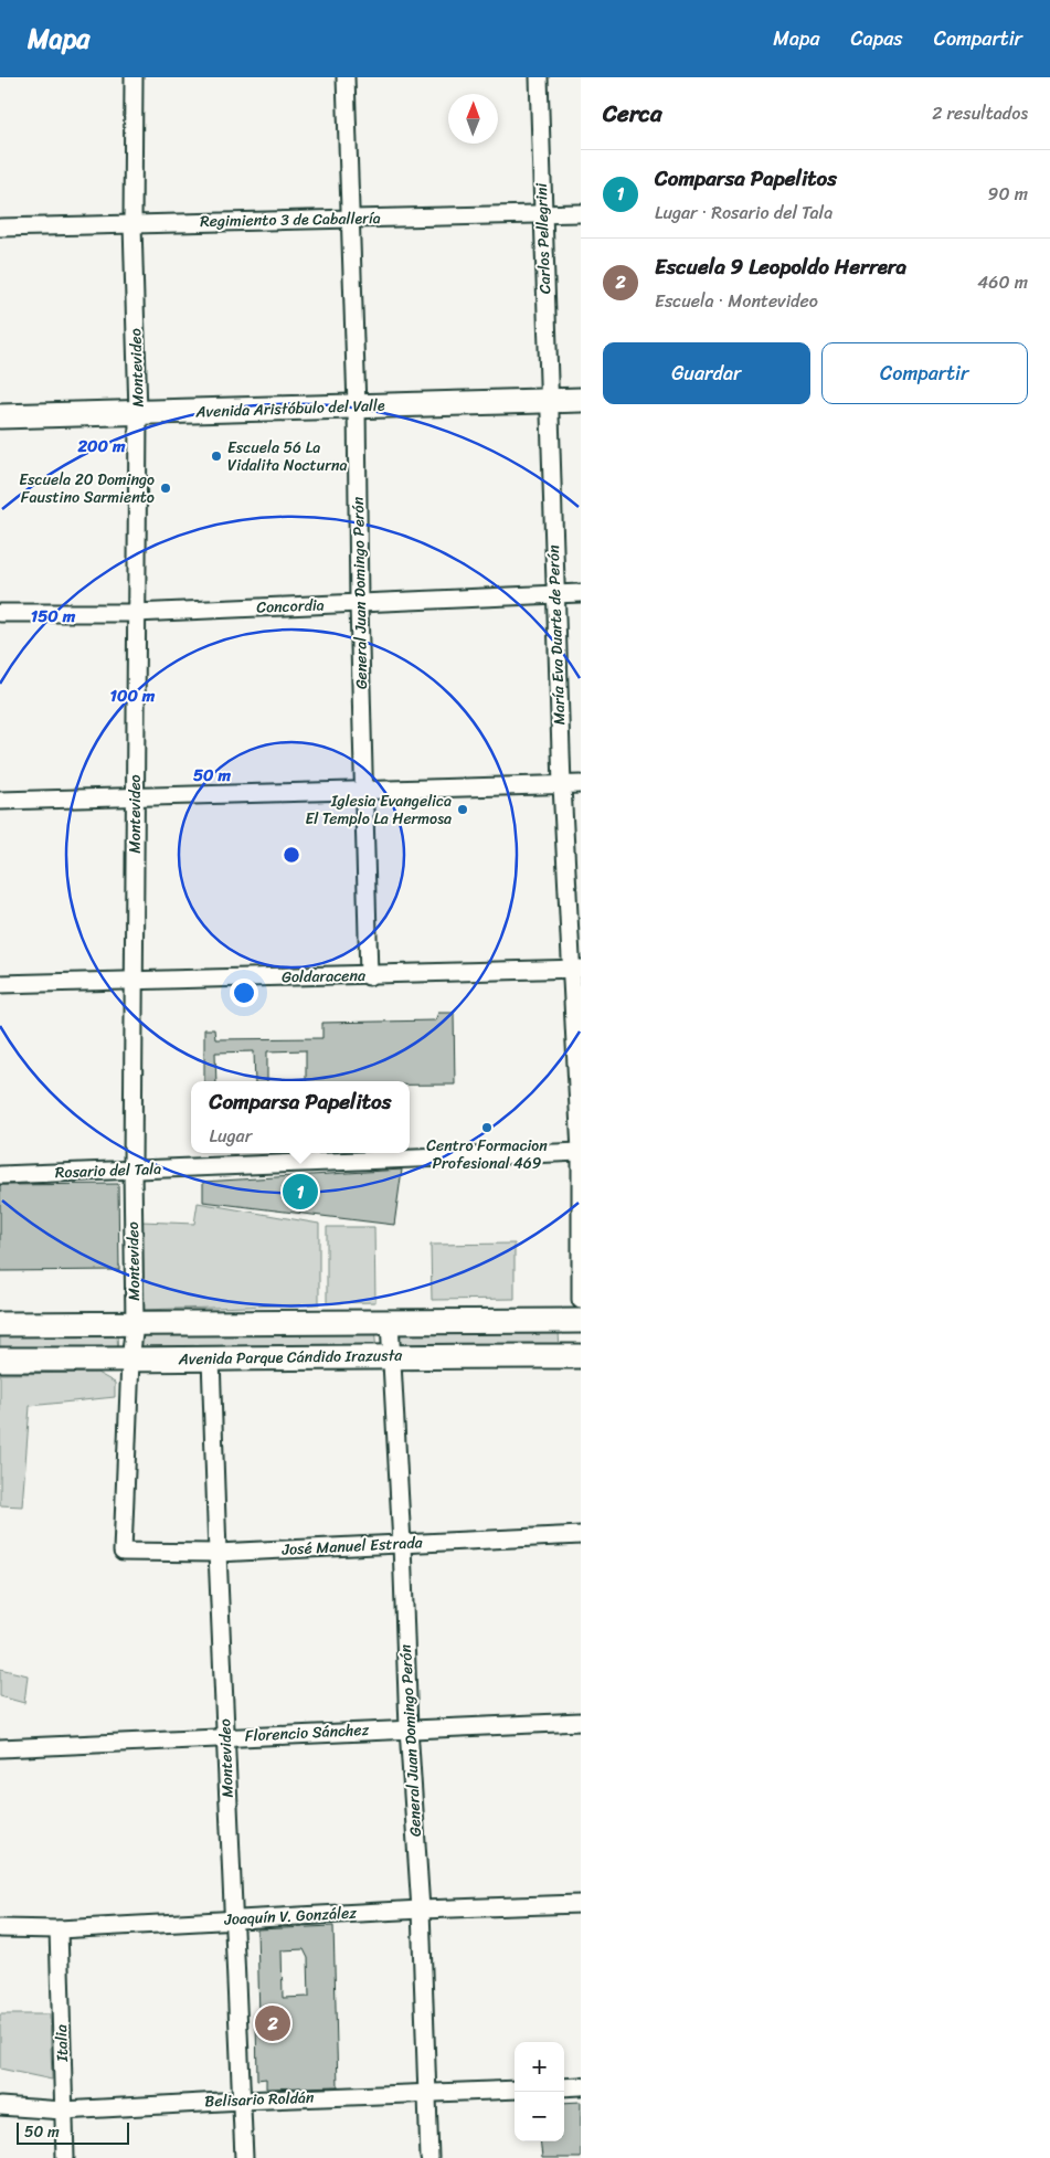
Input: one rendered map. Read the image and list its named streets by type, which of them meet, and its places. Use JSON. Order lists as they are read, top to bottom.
{
  "streets": {
    "main road": ["Avenida Aristóbulo del Valle", "Avenida Parque Cándido Irazusta"],
    "street": [
      "Regimiento 3 de Caballería",
      "Carlos Pellegrini",
      "Montevideo",
      "General Juan Domingo Perón",
      "Concordia",
      "María Eva Duarte de Perón",
      "Goldaracena",
      "Rosario del Tala",
      "José Manuel Estrada",
      "Florencio Sánchez",
      "Joaquín V. González",
      "Italia",
      "Belisario Roldán"
    ]
  },
  "crossings": [
    ["Regimiento 3 de Caballería", "Carlos Pellegrini"],
    ["Regimiento 3 de Caballería", "Montevideo"],
    ["Regimiento 3 de Caballería", "General Juan Domingo Perón"],
    ["Carlos Pellegrini", "Avenida Aristóbulo del Valle"],
    ["Carlos Pellegrini", "María Eva Duarte de Perón"],
    ["Montevideo", "Avenida Aristóbulo del Valle"],
    ["Montevideo", "Concordia"],
    ["Montevideo", "Goldaracena"],
    ["Montevideo", "Rosario del Tala"],
    ["Montevideo", "Avenida Parque Cándido Irazusta"],
    ["Montevideo", "José Manuel Estrada"],
    ["Montevideo", "Florencio Sánchez"],
    ["Montevideo", "Joaquín V. González"],
    ["Montevideo", "Belisario Roldán"],
    ["Avenida Aristóbulo del Valle", "General Juan Domingo Perón"],
    ["Avenida Aristóbulo del Valle", "María Eva Duarte de Perón"],
    ["General Juan Domingo Perón", "Concordia"],
    ["General Juan Domingo Perón", "Goldaracena"],
    ["General Juan Domingo Perón", "Avenida Parque Cándido Irazusta"],
    ["General Juan Domingo Perón", "José Manuel Estrada"],
    ["General Juan Domingo Perón", "Florencio Sánchez"],
    ["General Juan Domingo Perón", "Joaquín V. González"],
    ["General Juan Domingo Perón", "Belisario Roldán"],
    ["Concordia", "María Eva Duarte de Perón"],
    ["María Eva Duarte de Perón", "Goldaracena"],
    ["María Eva Duarte de Perón", "Rosario del Tala"],
    ["Joaquín V. González", "Italia"],
    ["Italia", "Belisario Roldán"]
  ],
  "places": [
    "Escuela 56 La Vidalita Nocturna",
    "Escuela 20 Domingo Faustino Sarmiento",
    "Iglesia Evangelica El Templo La Hermosa",
    "Centro Formacion Profesional 469"
  ],
  "scale_bar": "50 m",
  "north": "top",
  "page": {
    "header": "Mapa",
    "nav": ["Mapa", "Capas", "Compartir"],
    "heading": ["Cerca", "2 resultados"],
    "list": [
      {
        "mark": "1",
        "name": "Comparsa Papelitos",
        "note": "Lugar · Rosario del Tala",
        "value": "90 m"
      },
      {
        "mark": "2",
        "name": "Escuela 9 Leopoldo Herrera",
        "note": "Escuela · Montevideo",
        "value": "460 m"
      }
    ],
    "buttons": ["Guardar", "Compartir"],
    "popup": ["Comparsa Papelitos", "Lugar"],
    "pins": ["1", "2"],
    "map_buttons": ["+", "−"],
    "scale": "50 m"
  },
  "rings": [
    "200 m",
    "150 m",
    "100 m",
    "50 m"
  ]
}
